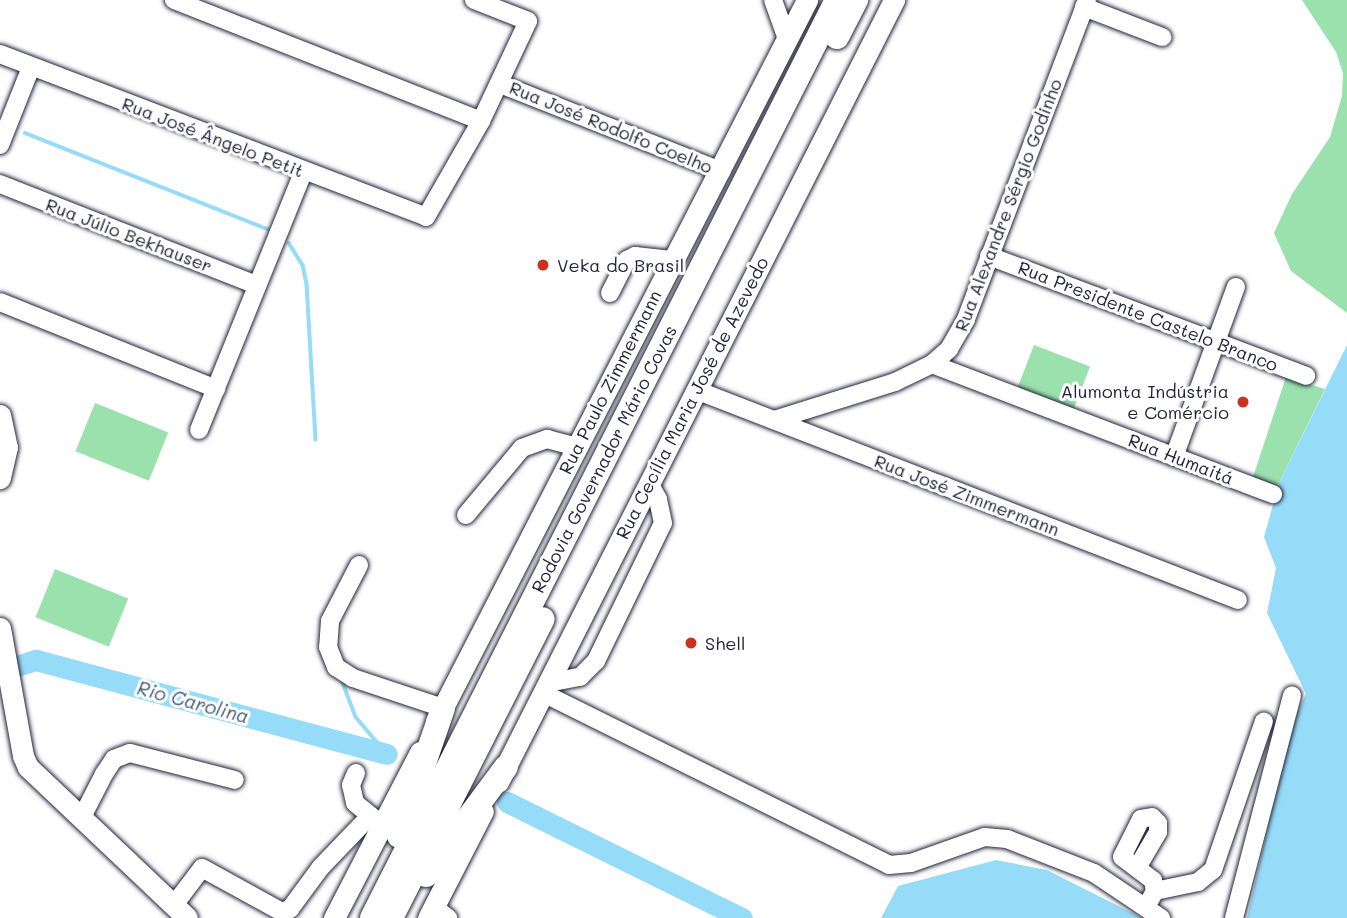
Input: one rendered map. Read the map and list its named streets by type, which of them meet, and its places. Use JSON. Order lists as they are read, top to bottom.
{
  "streets": {
    "highway": ["Rodovia Governador Mário Covas"],
    "main road": ["Rua Paulo Zimmermann", "Rua Cecília Maria José de Azevedo"],
    "street": [
      "Rua José Rodolfo Coelho",
      "Rua José Ângelo Petit",
      "Rua Alexandre Sérgio Godinho",
      "Rua Júlio Bekhauser",
      "Rua Presidente Castelo Branco",
      "Rua Humaitá",
      "Rua José Zimmermann"
    ]
  },
  "crossings": [
    ["Rua José Rodolfo Coelho", "Rua Paulo Zimmermann"],
    ["Rua Alexandre Sérgio Godinho", "Rua Presidente Castelo Branco"],
    ["Rua Alexandre Sérgio Godinho", "Rua Humaitá"],
    ["Rua Alexandre Sérgio Godinho", "Rua José Zimmermann"],
    ["Rua Cecília Maria José de Azevedo", "Rua José Zimmermann"]
  ],
  "water": ["Rio Carolina"],
  "places": ["Veka do Brasil", "Alumonta Indústria e Comércio", "Shell"]
}
